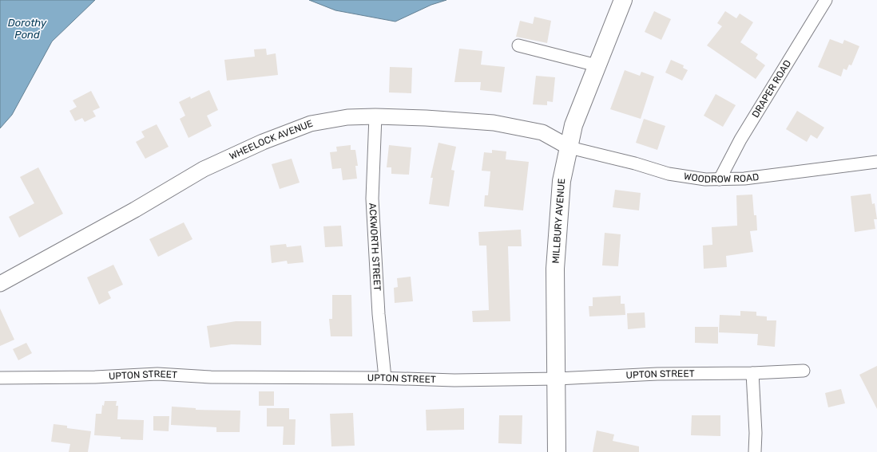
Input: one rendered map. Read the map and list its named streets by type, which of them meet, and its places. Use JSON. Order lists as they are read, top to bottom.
{
  "streets": {
    "main road": ["MILLBURY AVENUE"],
    "street": [
      "DRAPER ROAD",
      "WHEELOCK AVENUE",
      "WOODROW ROAD",
      "ACKWORTH STREET",
      "UPTON STREET"
    ]
  },
  "crossings": [
    ["DRAPER ROAD", "WOODROW ROAD"],
    ["WHEELOCK AVENUE", "WOODROW ROAD"],
    ["WHEELOCK AVENUE", "MILLBURY AVENUE"],
    ["WHEELOCK AVENUE", "ACKWORTH STREET"],
    ["WOODROW ROAD", "MILLBURY AVENUE"],
    ["MILLBURY AVENUE", "UPTON STREET"],
    ["ACKWORTH STREET", "UPTON STREET"]
  ],
  "water": ["Dorothy Pond"]
}
